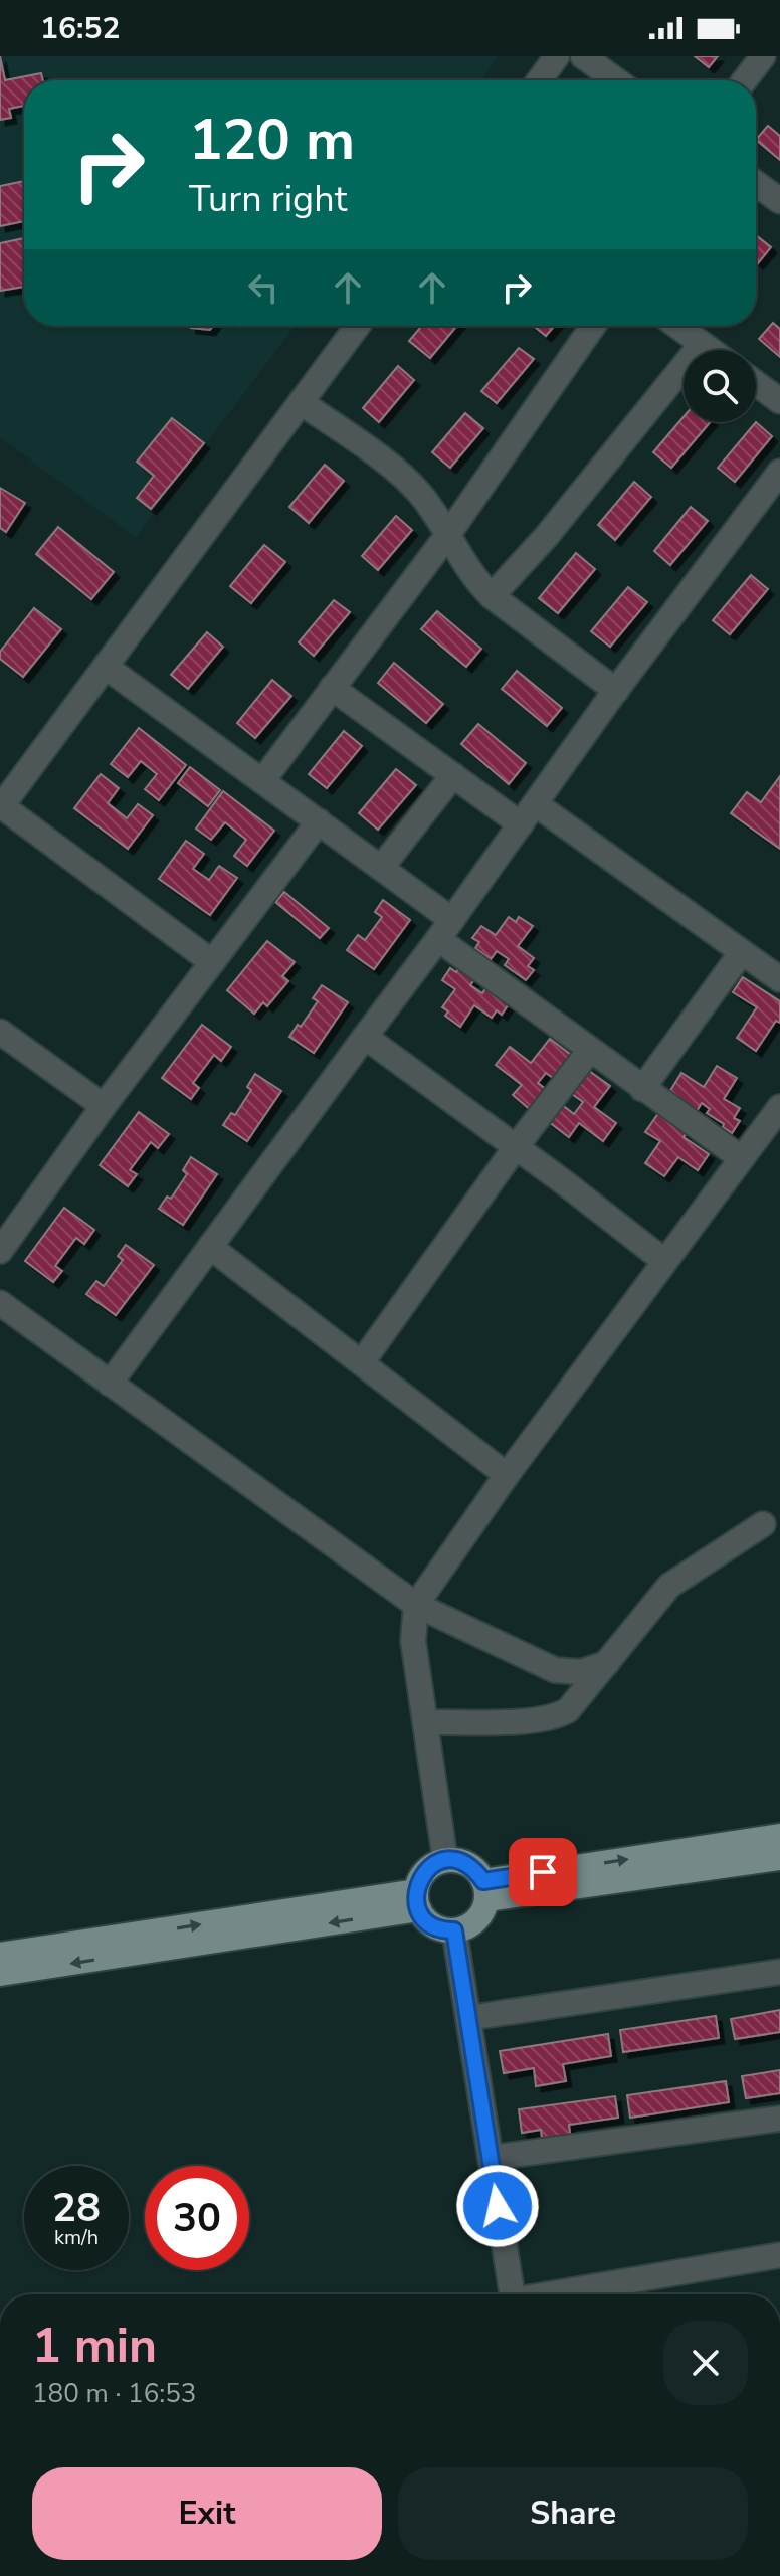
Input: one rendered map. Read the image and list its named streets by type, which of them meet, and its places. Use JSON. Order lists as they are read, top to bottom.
{
  "page": {
    "status": "16:52",
    "turn": ["120 m", "Turn right"],
    "speed": "28 km/h",
    "limit": "30",
    "heading": ["1 min", "180 m · 16:53"],
    "buttons": ["Exit", "Share"]
  }
}
